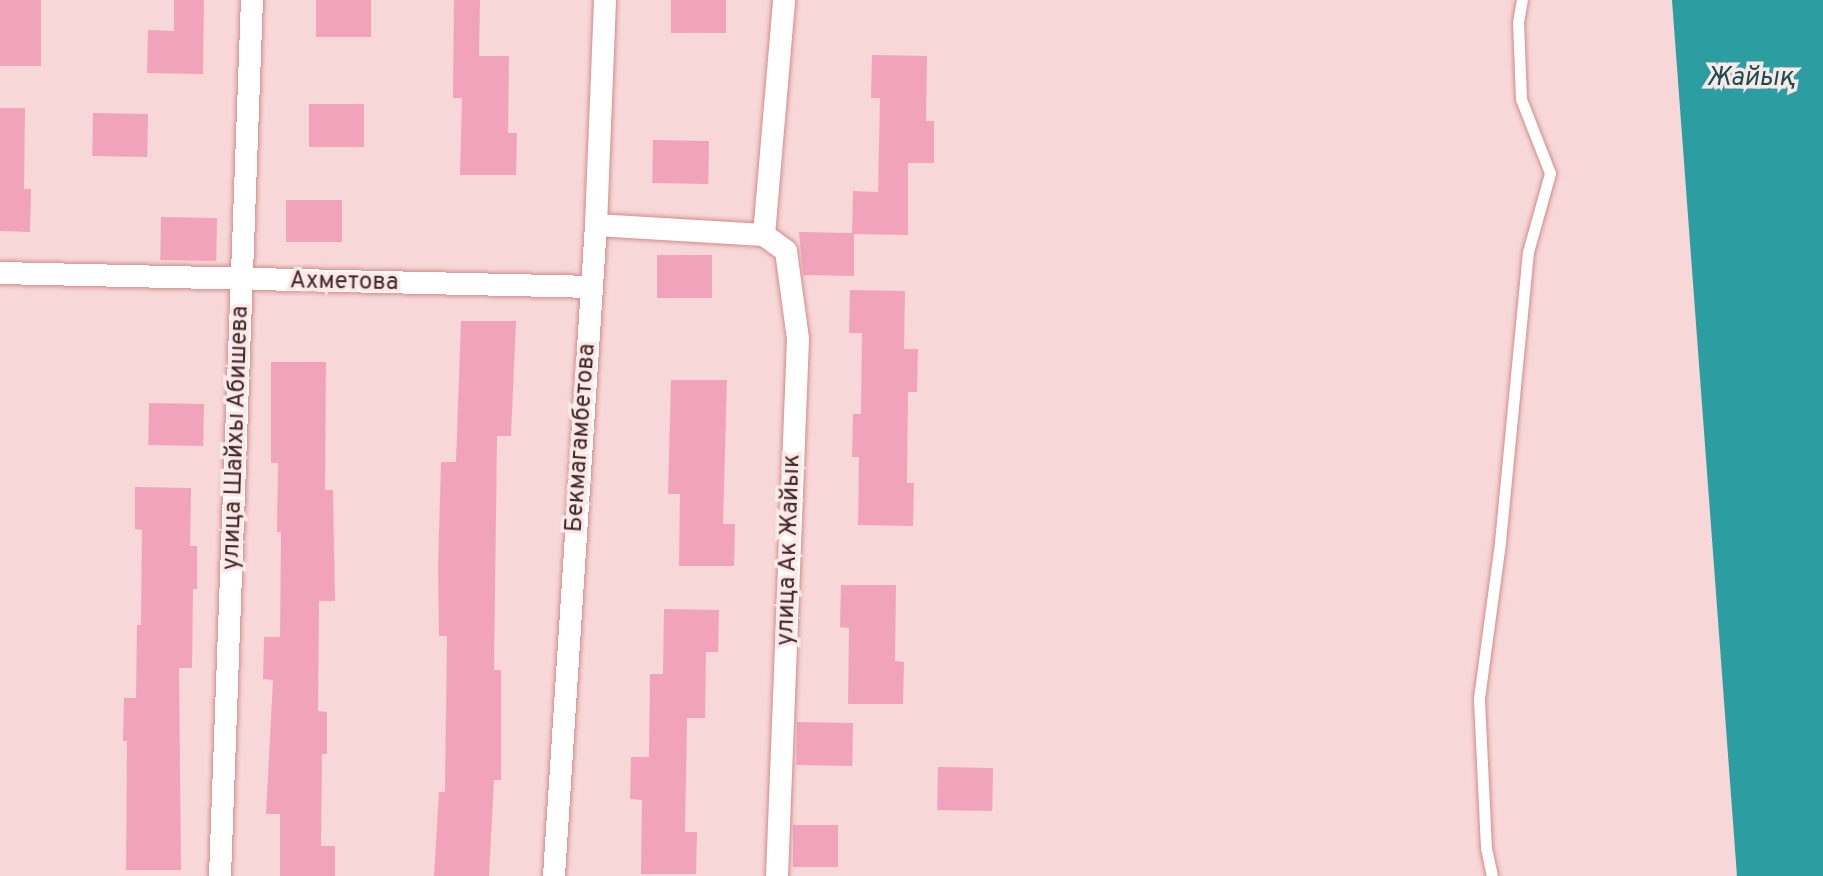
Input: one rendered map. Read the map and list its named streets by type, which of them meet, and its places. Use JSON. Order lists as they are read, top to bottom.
{
  "streets": {
    "street": [
      "Ахметова",
      "улица Шайхы Абишева",
      "Бекмагамбетова",
      "улица Ак Жайык"
    ]
  },
  "crossings": [
    ["Ахметова", "улица Шайхы Абишева"],
    ["Ахметова", "Бекмагамбетова"]
  ],
  "water": ["Жайық"]
}
